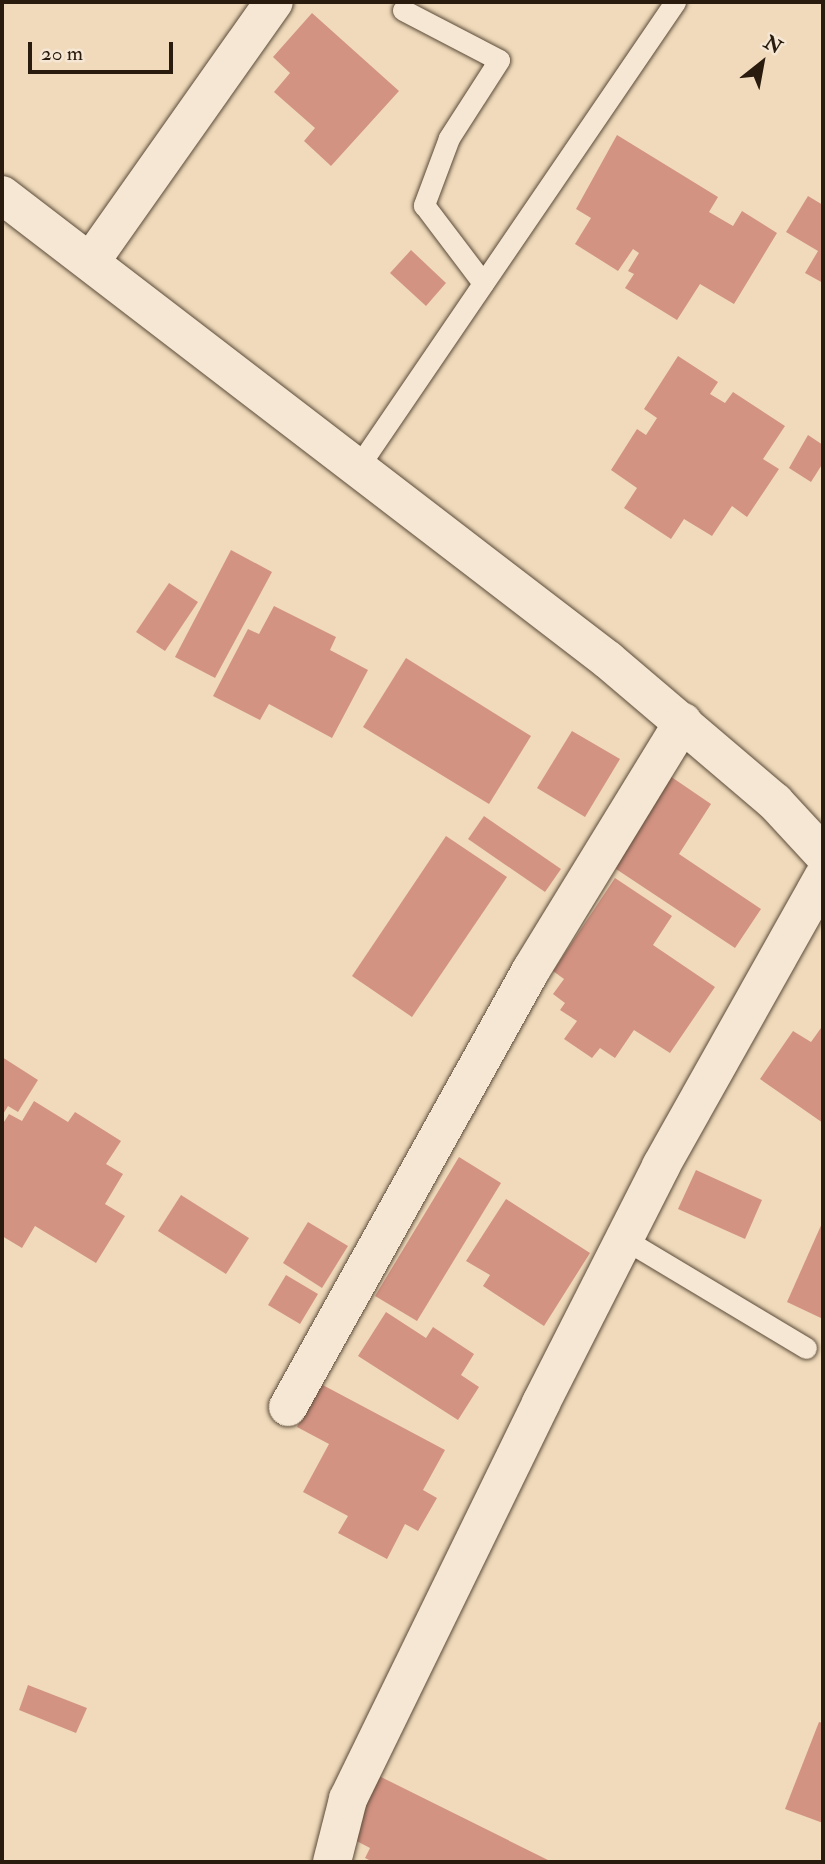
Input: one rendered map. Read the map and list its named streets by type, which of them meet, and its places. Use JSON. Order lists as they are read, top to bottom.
{
  "scale_bar": "20 m",
  "north": "top right"
}
